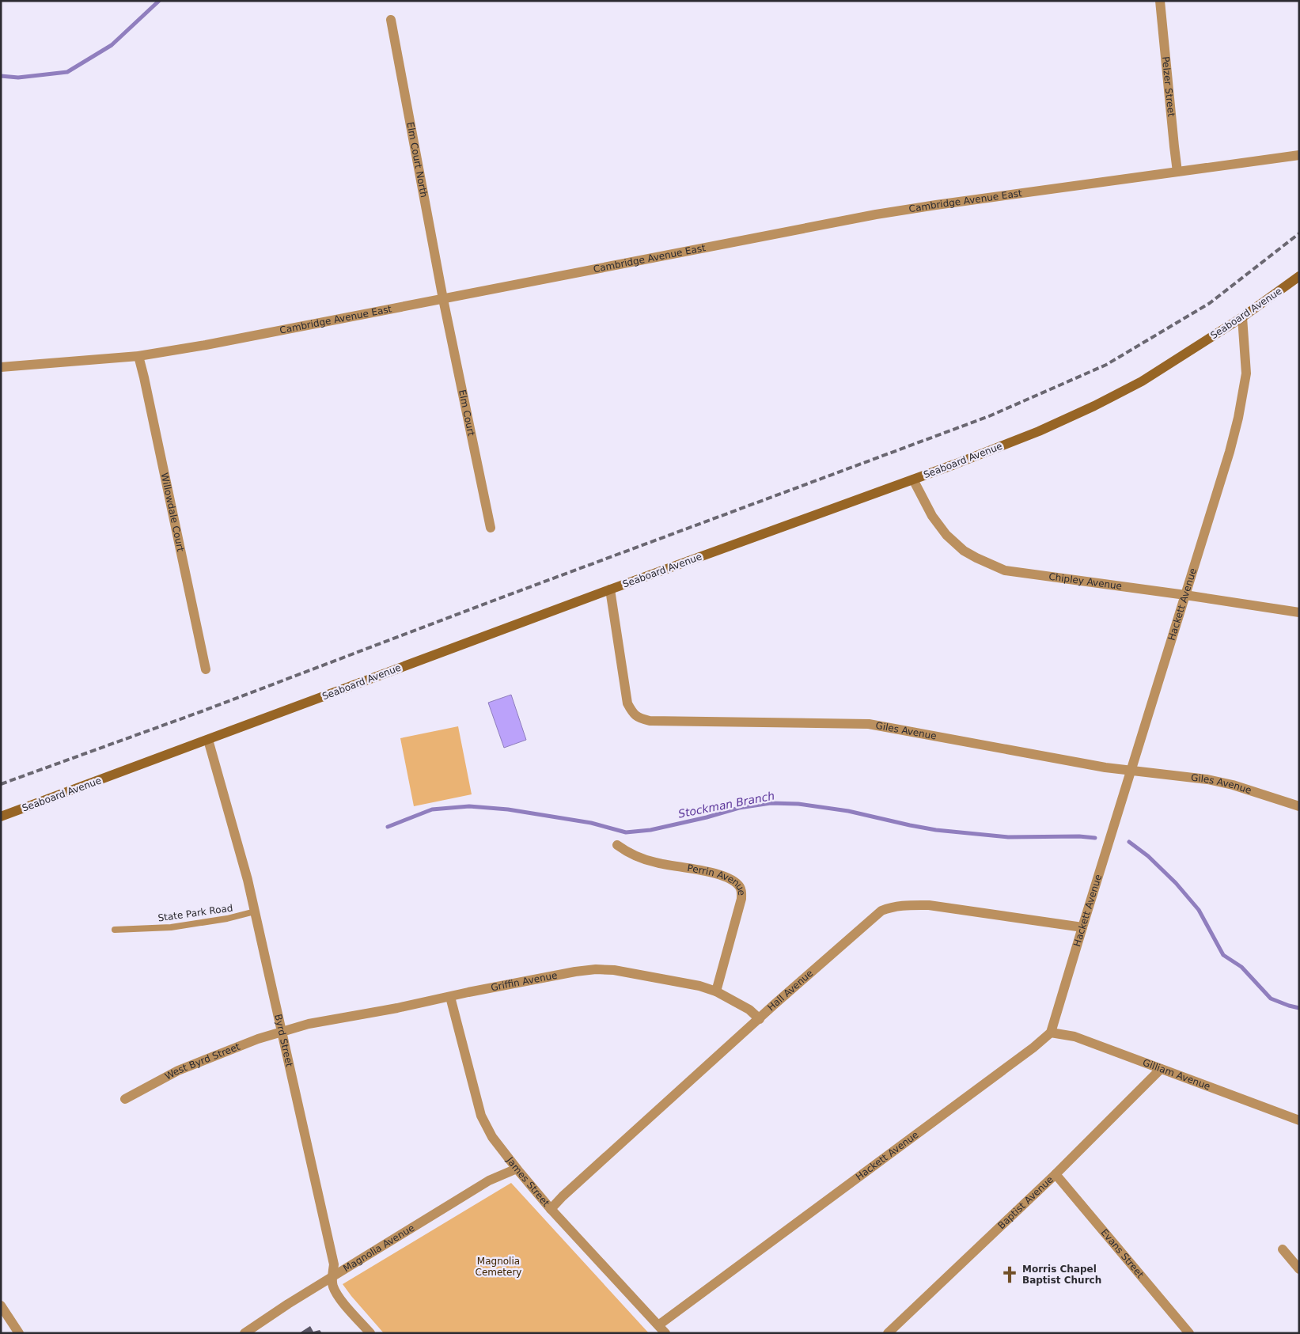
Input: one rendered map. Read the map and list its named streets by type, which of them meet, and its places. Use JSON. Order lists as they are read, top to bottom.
{
  "streets": {
    "main road": ["Seaboard Avenue"],
    "street": [
      "Pelzer Street",
      "Elm Court North",
      "Cambridge Avenue East",
      "Elm Court",
      "Willowdale Court",
      "Chipley Avenue",
      "Hackett Avenue",
      "Giles Avenue",
      "Perrin Avenue",
      "Griffin Avenue",
      "Hall Avenue",
      "Byrd Street",
      "West Byrd Street",
      "Gilliam Avenue",
      "James Street",
      "Baptist Avenue",
      "Magnolia Avenue",
      "Evans Street"
    ],
    "lane": ["State Park Road"]
  },
  "crossings": [
    ["Pelzer Street", "Cambridge Avenue East"],
    ["Elm Court North", "Cambridge Avenue East"],
    ["Elm Court North", "Elm Court"],
    ["Cambridge Avenue East", "Elm Court"],
    ["Cambridge Avenue East", "Willowdale Court"],
    ["Seaboard Avenue", "Chipley Avenue"],
    ["Seaboard Avenue", "Hackett Avenue"],
    ["Seaboard Avenue", "Giles Avenue"],
    ["Seaboard Avenue", "Byrd Street"],
    ["Chipley Avenue", "Hackett Avenue"],
    ["Hackett Avenue", "Giles Avenue"],
    ["Hackett Avenue", "Hall Avenue"],
    ["Hackett Avenue", "Gilliam Avenue"],
    ["Hackett Avenue", "James Street"],
    ["Perrin Avenue", "Griffin Avenue"],
    ["State Park Road", "Byrd Street"],
    ["Griffin Avenue", "Hall Avenue"],
    ["Griffin Avenue", "Byrd Street"],
    ["Griffin Avenue", "West Byrd Street"],
    ["Griffin Avenue", "James Street"],
    ["Hall Avenue", "James Street"],
    ["Byrd Street", "West Byrd Street"],
    ["Byrd Street", "Magnolia Avenue"],
    ["Gilliam Avenue", "Baptist Avenue"],
    ["James Street", "Magnolia Avenue"],
    ["Baptist Avenue", "Evans Street"]
  ],
  "water": ["Stockman Branch"],
  "parks": ["Magnolia Cemetery"],
  "places": {
    "church": ["Morris Chapel Baptist Church"]
  }
}
